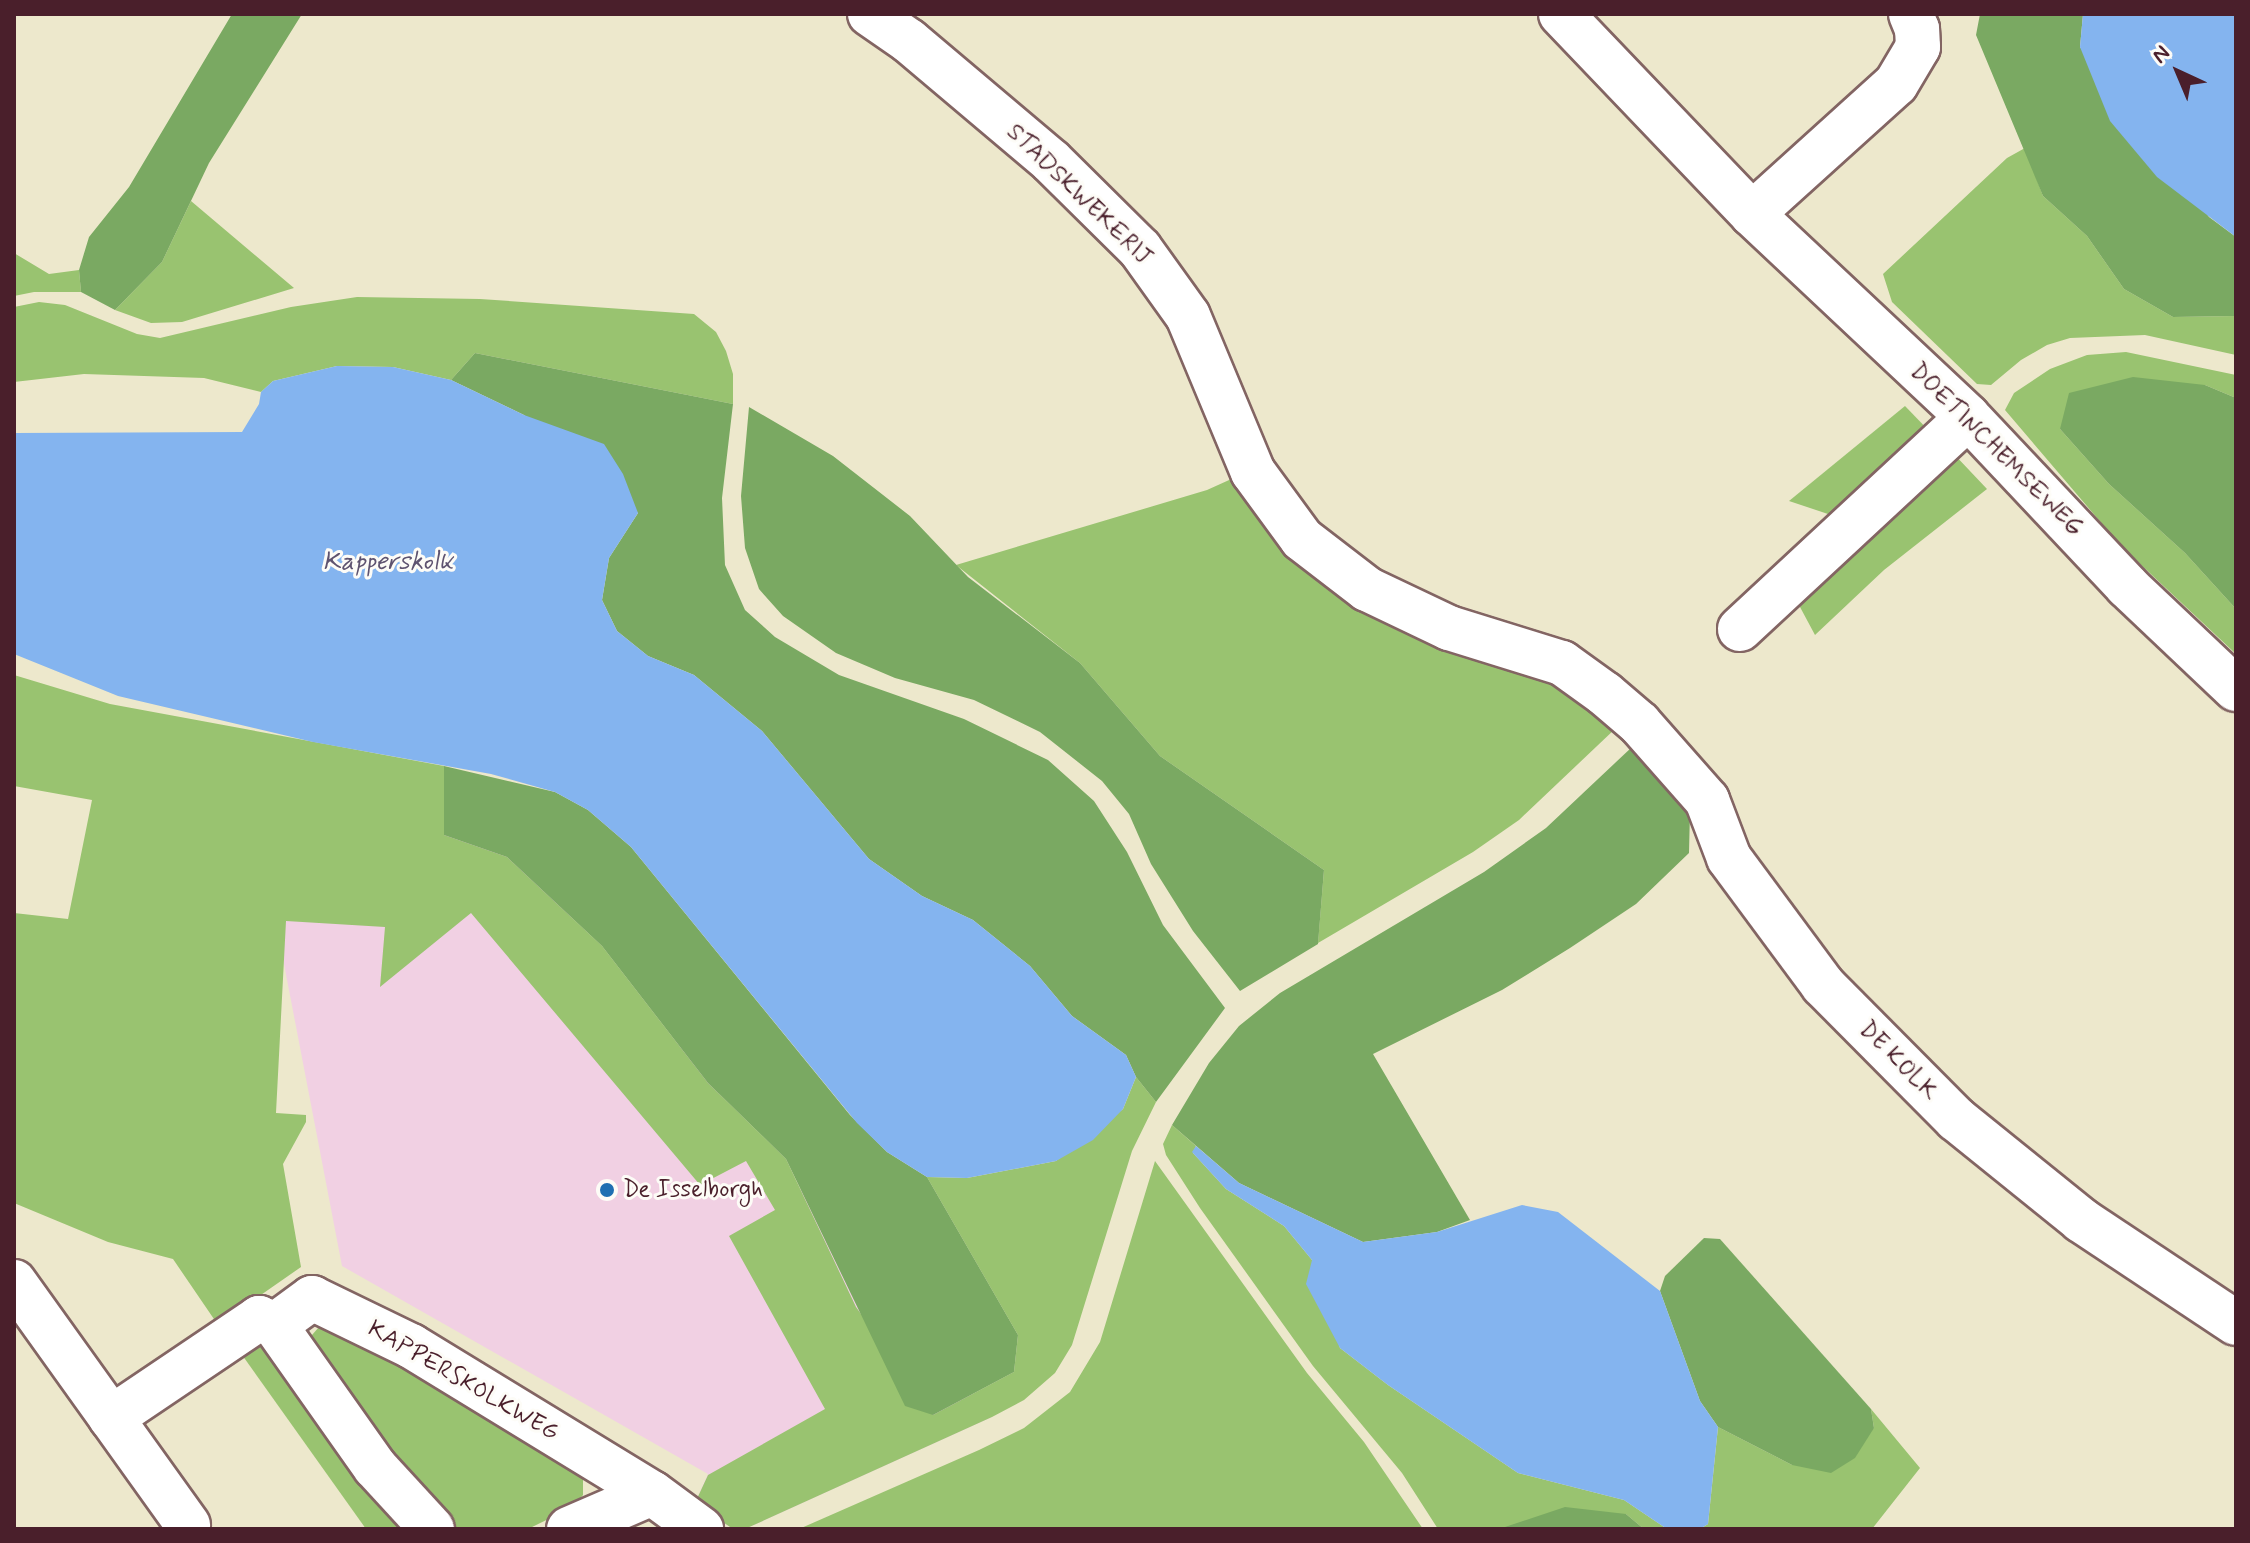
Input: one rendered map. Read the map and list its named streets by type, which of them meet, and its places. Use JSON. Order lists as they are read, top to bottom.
{
  "streets": {
    "street": [
      "STADSKWEKERIJ",
      "DOETINCHEMSEWEG",
      "DE KOLK",
      "KAPPERSKOLKWEG"
    ]
  },
  "crossings": [
    ["STADSKWEKERIJ", "DE KOLK"]
  ],
  "water": ["Kapperskolk"],
  "places": ["De Isselborgh"],
  "north": "top left"
}
